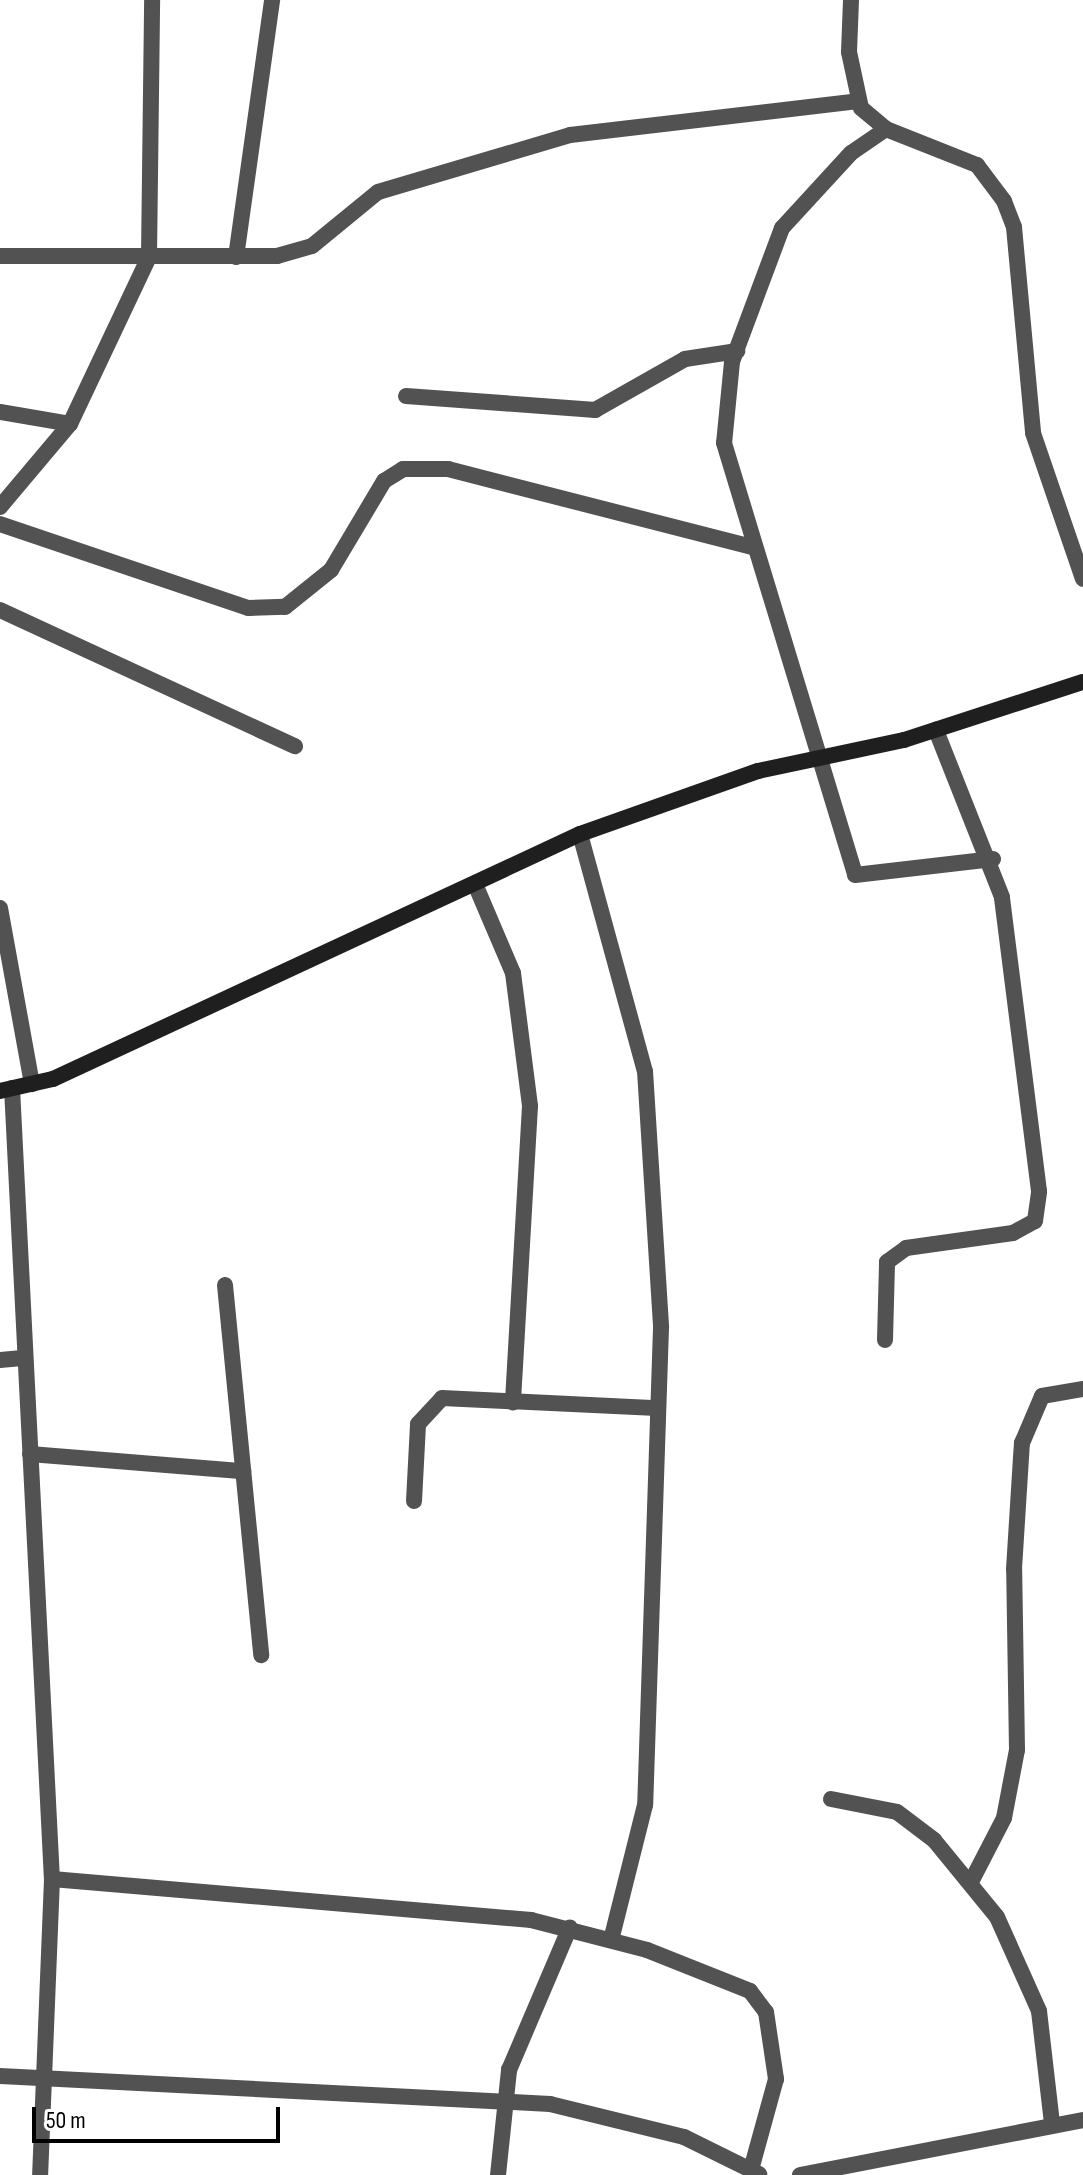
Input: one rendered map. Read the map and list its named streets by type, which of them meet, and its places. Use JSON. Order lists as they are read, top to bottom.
{
  "scale_bar": "50 m"
}
